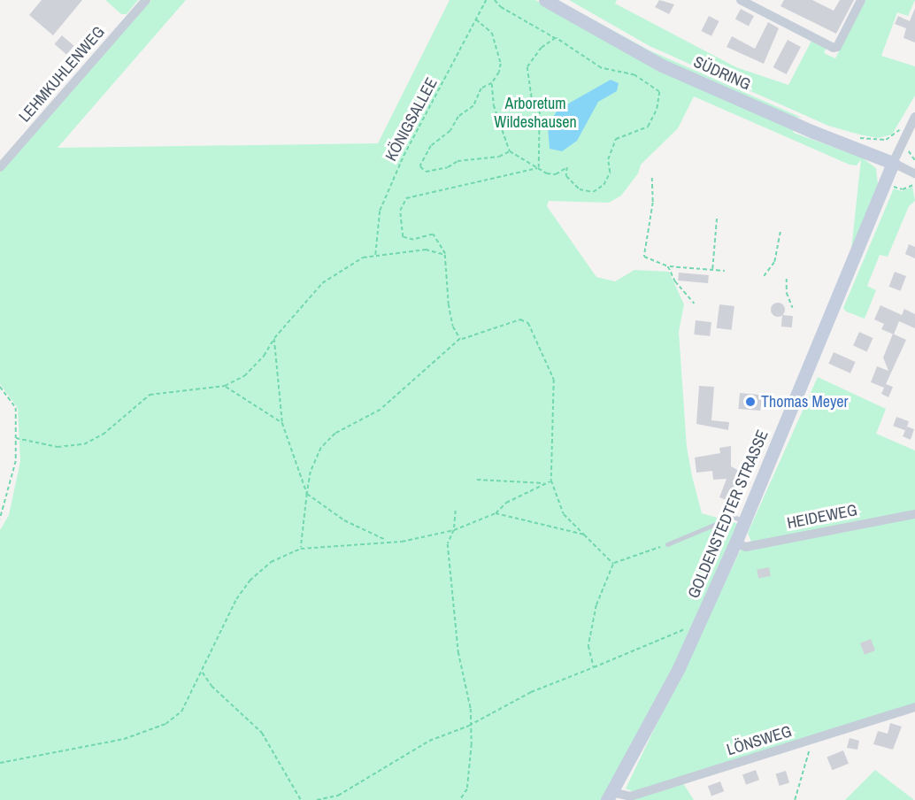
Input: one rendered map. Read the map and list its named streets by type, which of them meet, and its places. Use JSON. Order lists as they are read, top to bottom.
{
  "streets": {
    "main road": ["SÜDRING", "GOLDENSTEDTER STRASSE"],
    "street": ["LEHMKUHLENWEG", "HEIDEWEG", "LÖNSWEG"],
    "path": ["KÖNIGSALLEE"]
  },
  "crossings": [
    ["SÜDRING", "GOLDENSTEDTER STRASSE"],
    ["GOLDENSTEDTER STRASSE", "HEIDEWEG"],
    ["GOLDENSTEDTER STRASSE", "LÖNSWEG"]
  ],
  "parks": ["Arboretum Wildeshausen"],
  "places": ["Thomas Meyer"]
}
